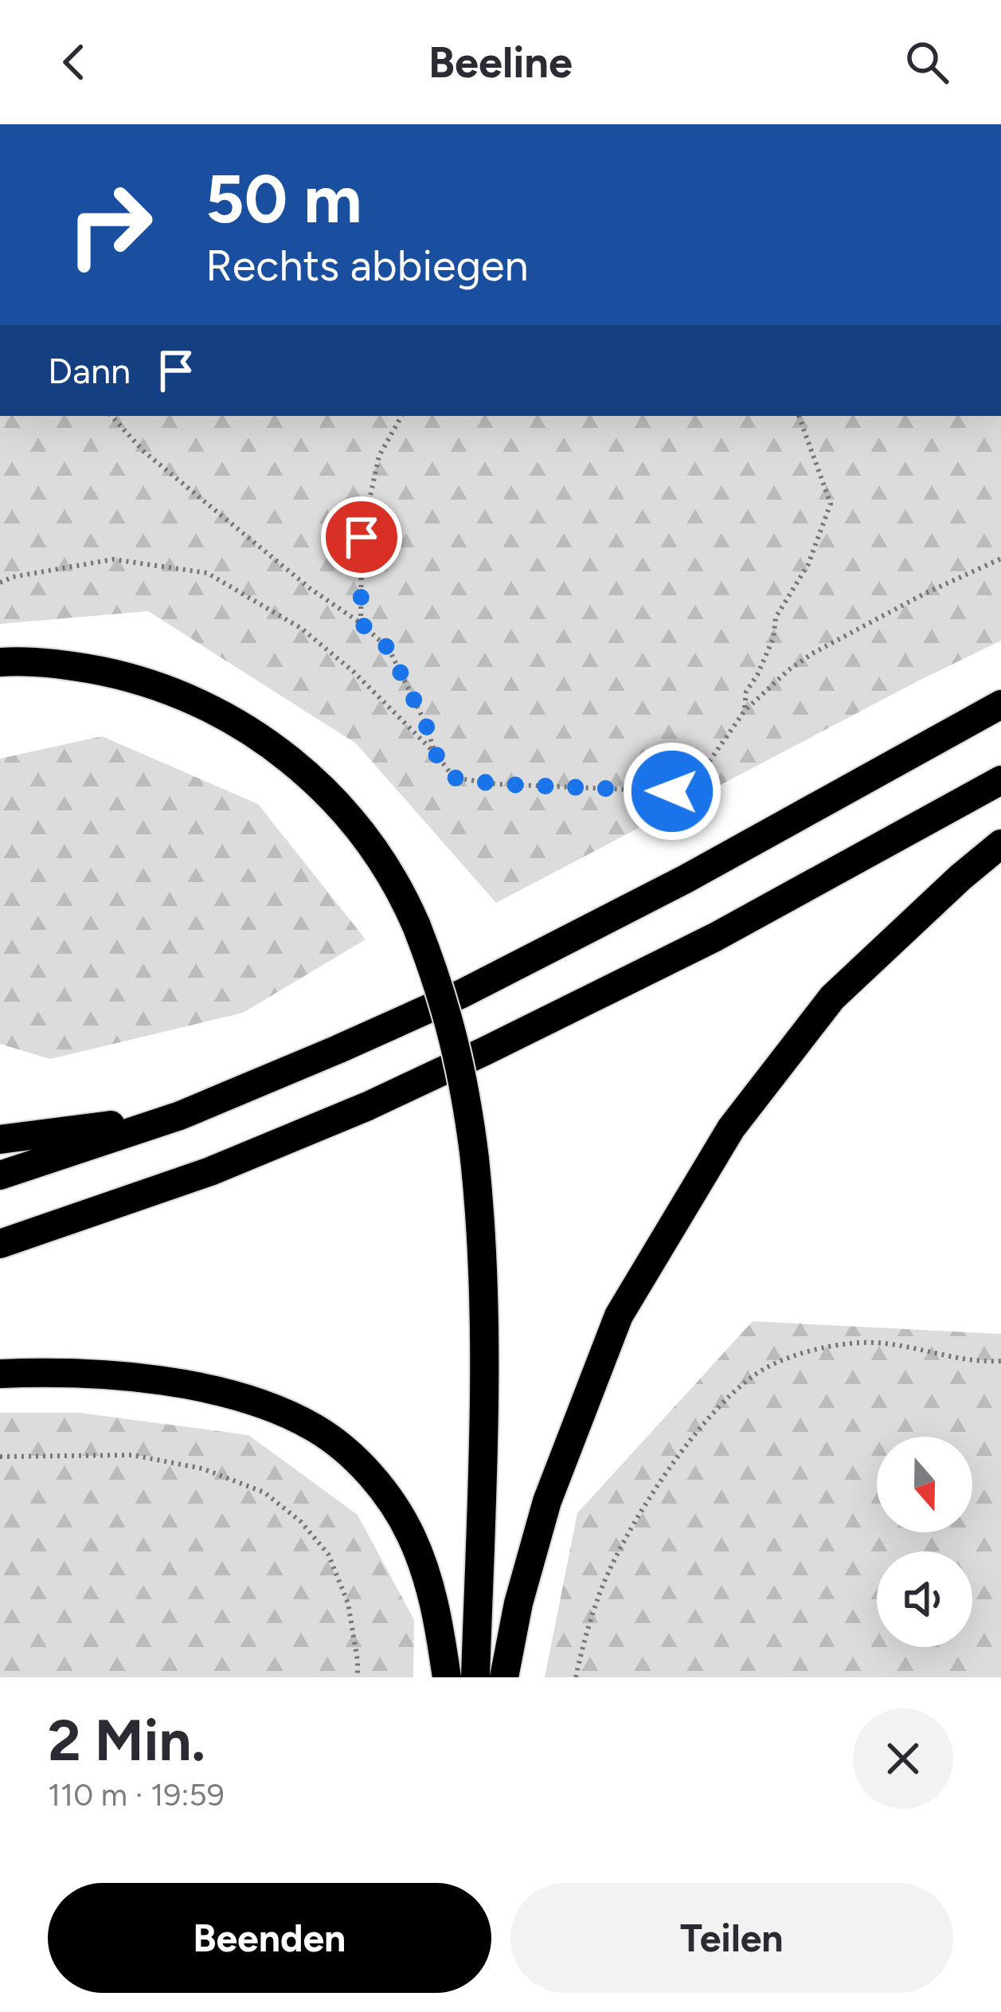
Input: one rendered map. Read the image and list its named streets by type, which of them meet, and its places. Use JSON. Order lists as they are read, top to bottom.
{
  "north": "bottom",
  "page": {
    "header": "Beeline",
    "turn": ["50 m", "Rechts abbiegen"],
    "then": "Dann",
    "heading": ["2 Min.", "110 m · 19:59"],
    "buttons": ["Beenden", "Teilen"]
  }
}
